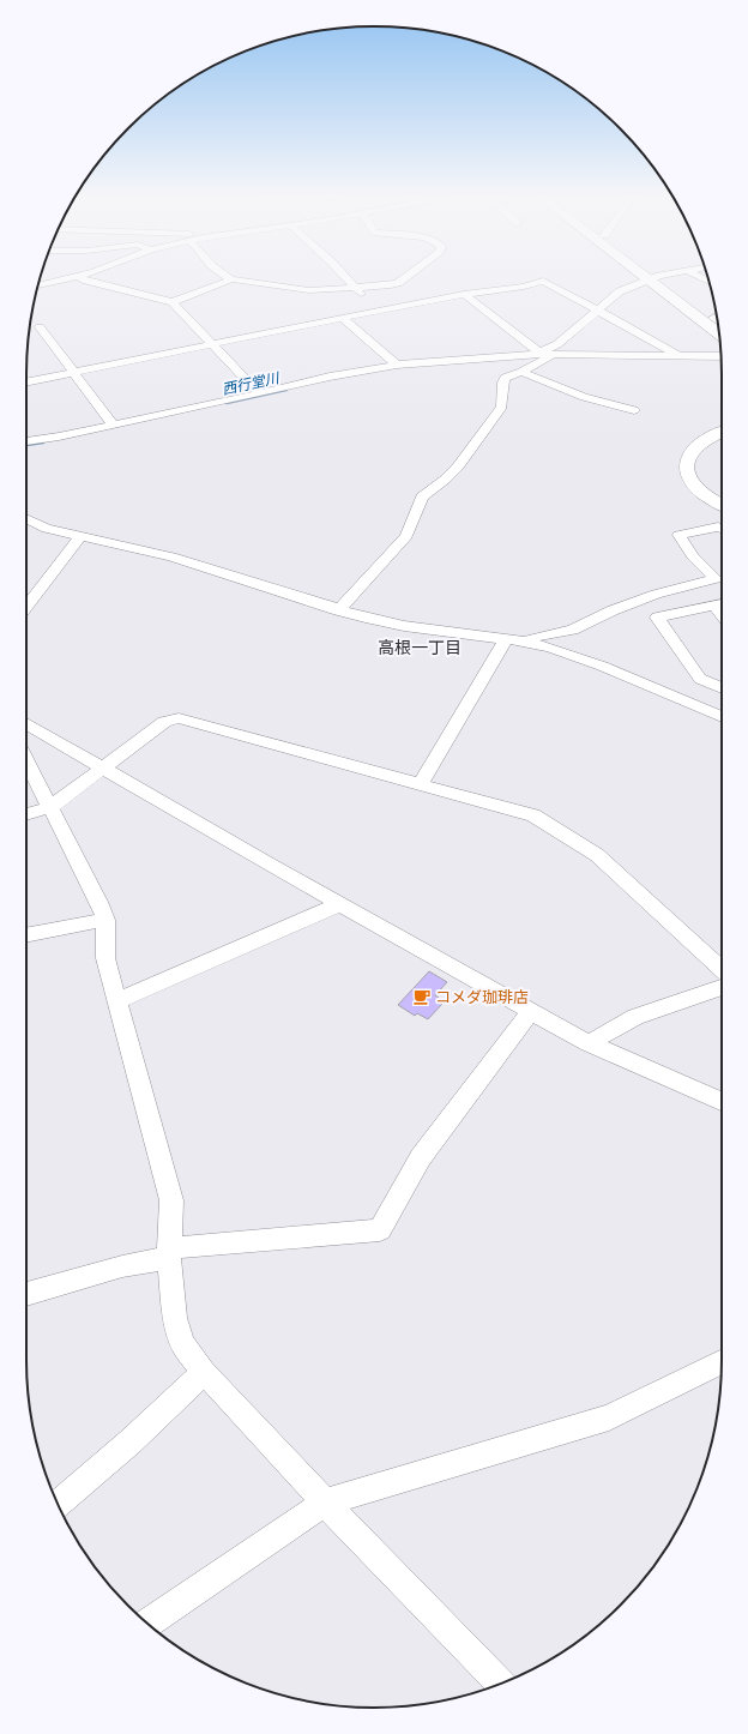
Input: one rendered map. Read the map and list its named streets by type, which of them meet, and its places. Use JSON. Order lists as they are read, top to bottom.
{
  "districts": ["高根一丁目"],
  "water": ["西行堂川"],
  "places": {
    "cafe": ["コメダ珈琲店"]
  }
}
